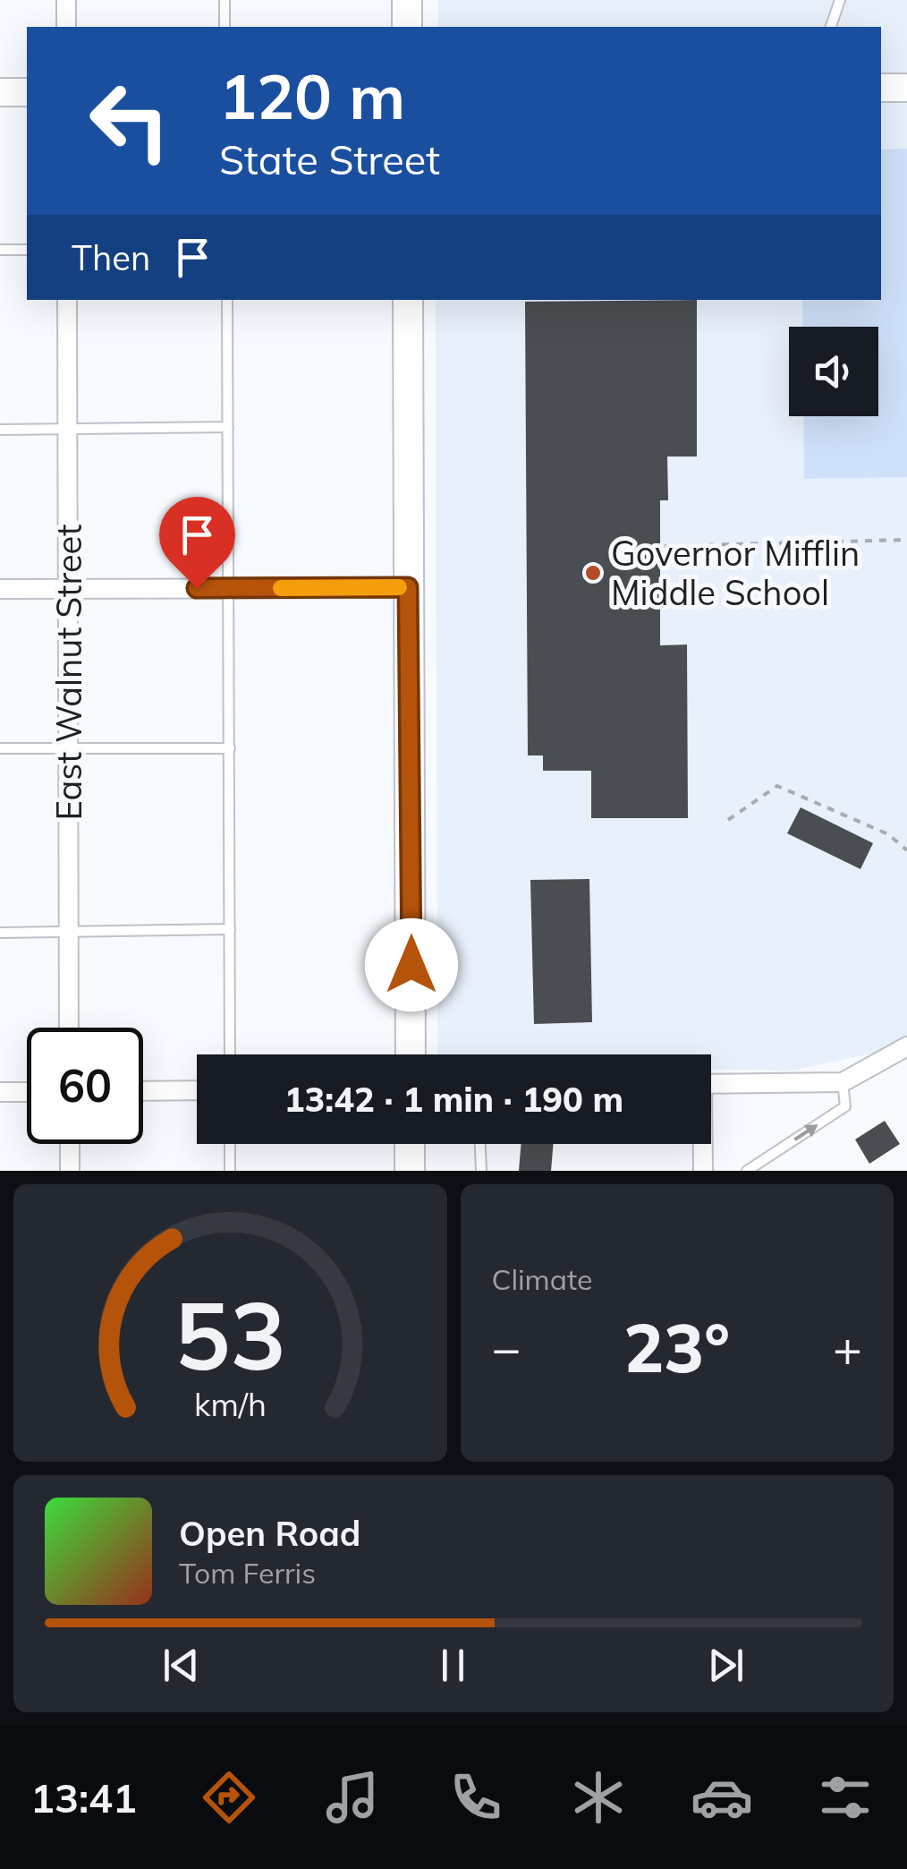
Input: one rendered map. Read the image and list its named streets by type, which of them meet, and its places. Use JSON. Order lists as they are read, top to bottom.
{
  "streets": {
    "street": ["East Walnut Street"]
  },
  "places": ["Governor Mifflin Middle School"],
  "page": {
    "turn": ["120 m", "State Street"],
    "then": "Then",
    "limit": "60",
    "trip": "13:42 · 1 min · 190 m",
    "tile": "Climate",
    "heat": ["−", "23°", "+"],
    "song": ["Open Road", "Tom Ferris"],
    "tabs": "13:41",
    "gauge": ["53", "km/h"]
  }
}
